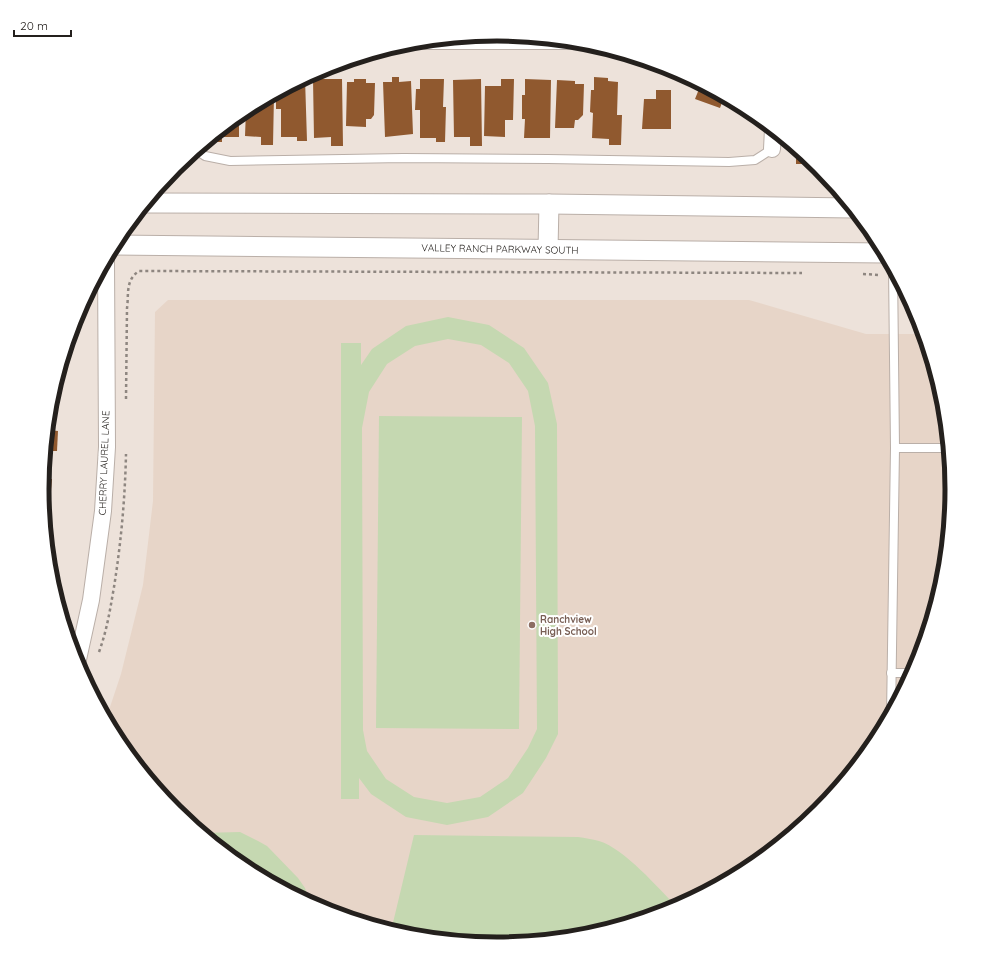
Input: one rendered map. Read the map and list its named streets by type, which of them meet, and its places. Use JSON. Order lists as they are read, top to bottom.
{
  "streets": {
    "street": ["VALLEY RANCH PARKWAY SOUTH", "CHERRY LAUREL LANE"]
  },
  "places": ["Ranchview High School"],
  "scale_bar": "20 m"
}
